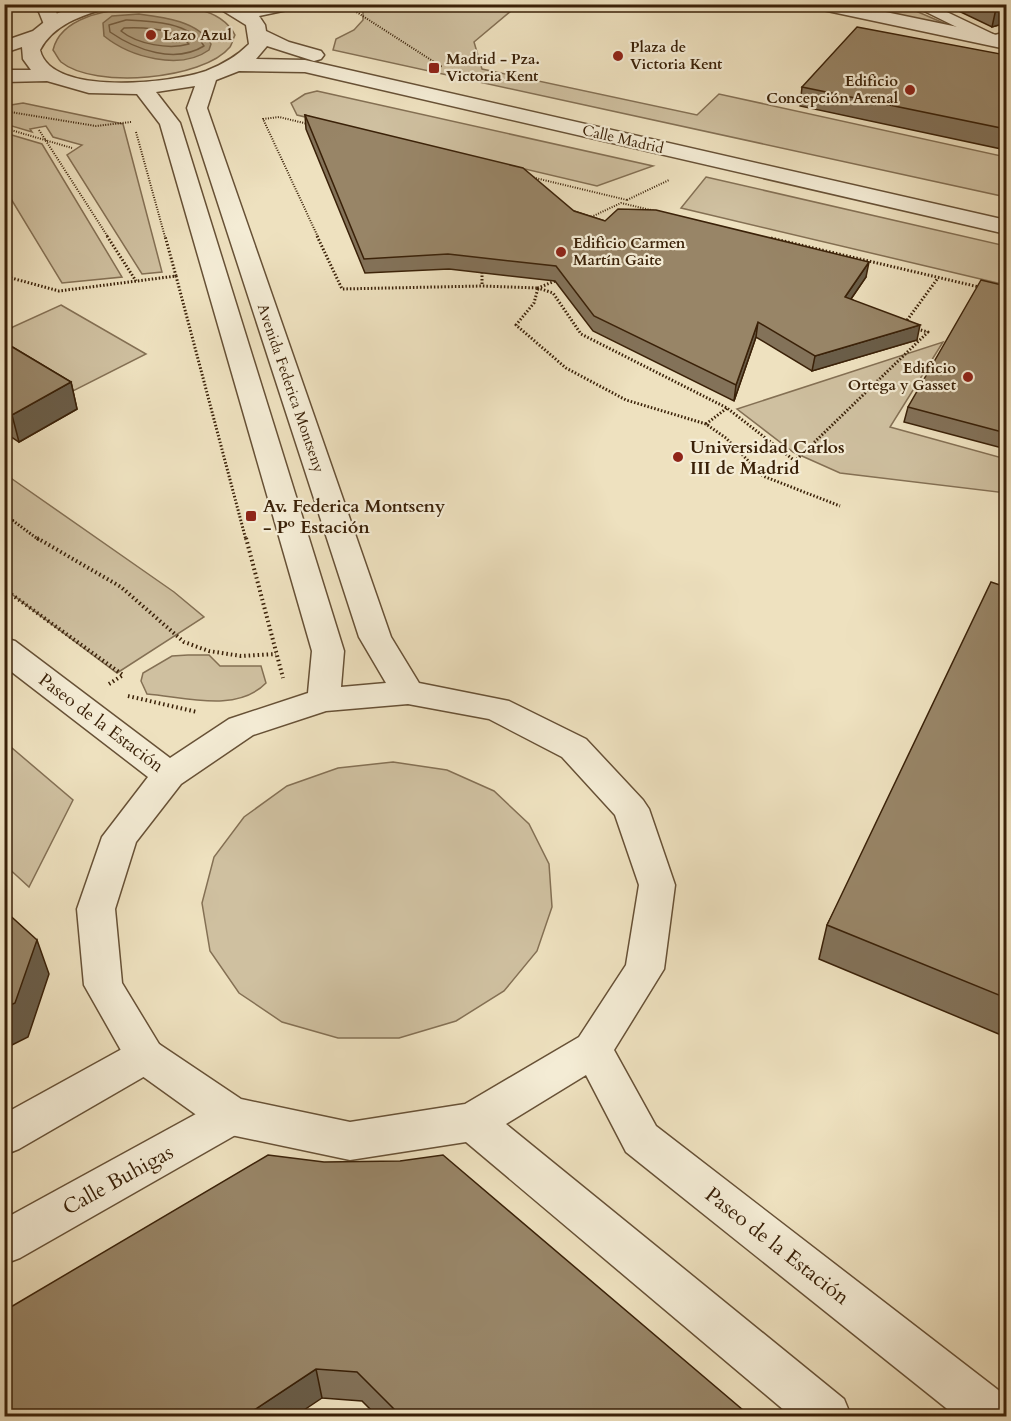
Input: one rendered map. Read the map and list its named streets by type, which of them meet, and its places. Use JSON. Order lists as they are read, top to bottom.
{
  "streets": {
    "street": [
      "Calle Madrid",
      "Avenida Federica Montseny",
      "Paseo de la Estación",
      "Calle Buhigas"
    ]
  },
  "places": {
    "other": [
      "Lazo Azul",
      "Plaza de Victoria Kent",
      "Edificio Concepción Arenal",
      "Edificio Carmen Martín Gaite",
      "Edificio Ortega y Gasset",
      "Universidad Carlos III de Madrid"
    ],
    "transit": ["Madrid - Pza. Victoria Kent", "Av. Federica Montseny - Pº Estación"]
  }
}
